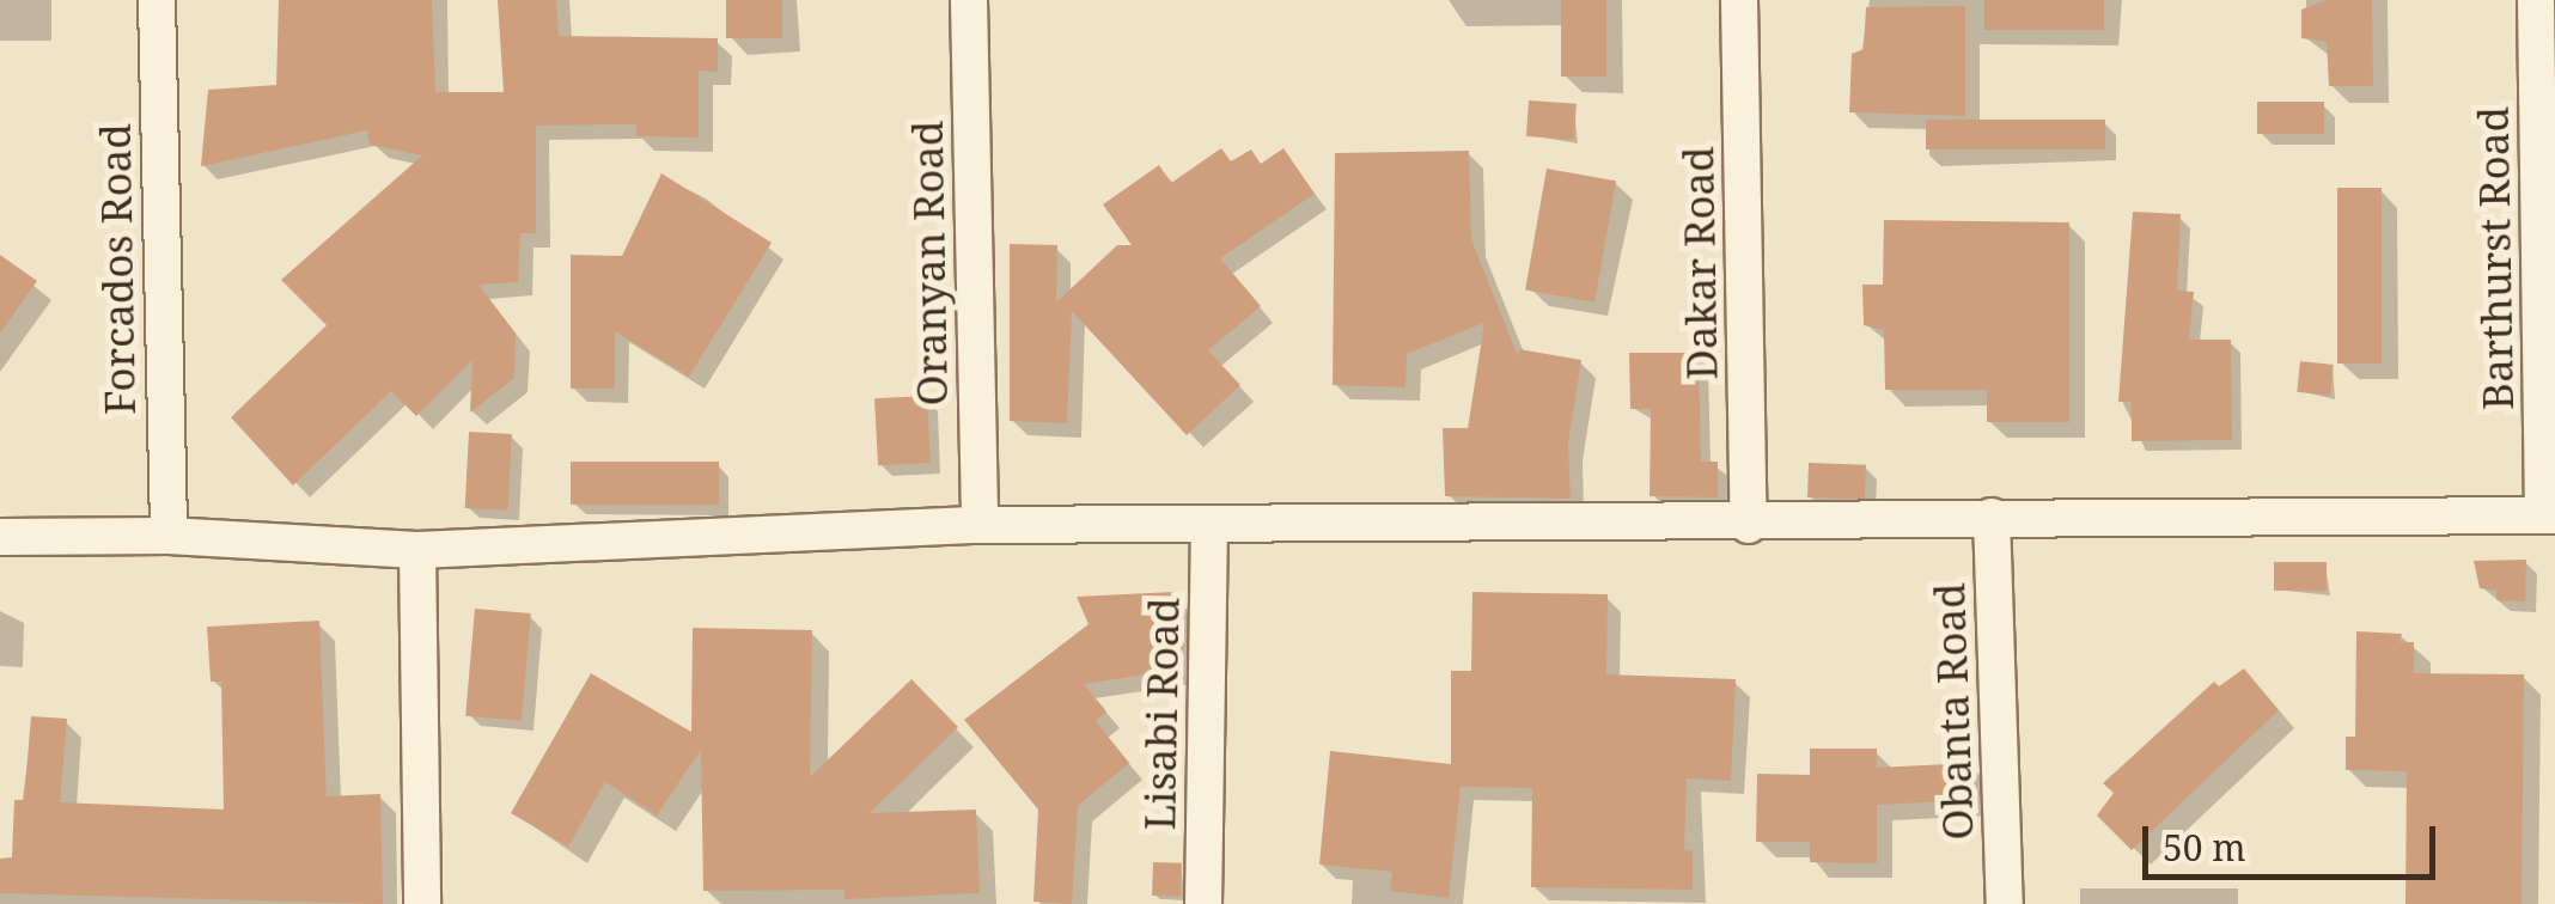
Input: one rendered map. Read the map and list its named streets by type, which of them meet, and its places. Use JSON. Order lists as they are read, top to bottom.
{
  "streets": {
    "street": [
      "Barthurst Road",
      "Oranyan Road",
      "Dakar Road",
      "Forcados Road",
      "Obanta Road",
      "Lisabi Road"
    ]
  },
  "scale_bar": "50 m"
}
